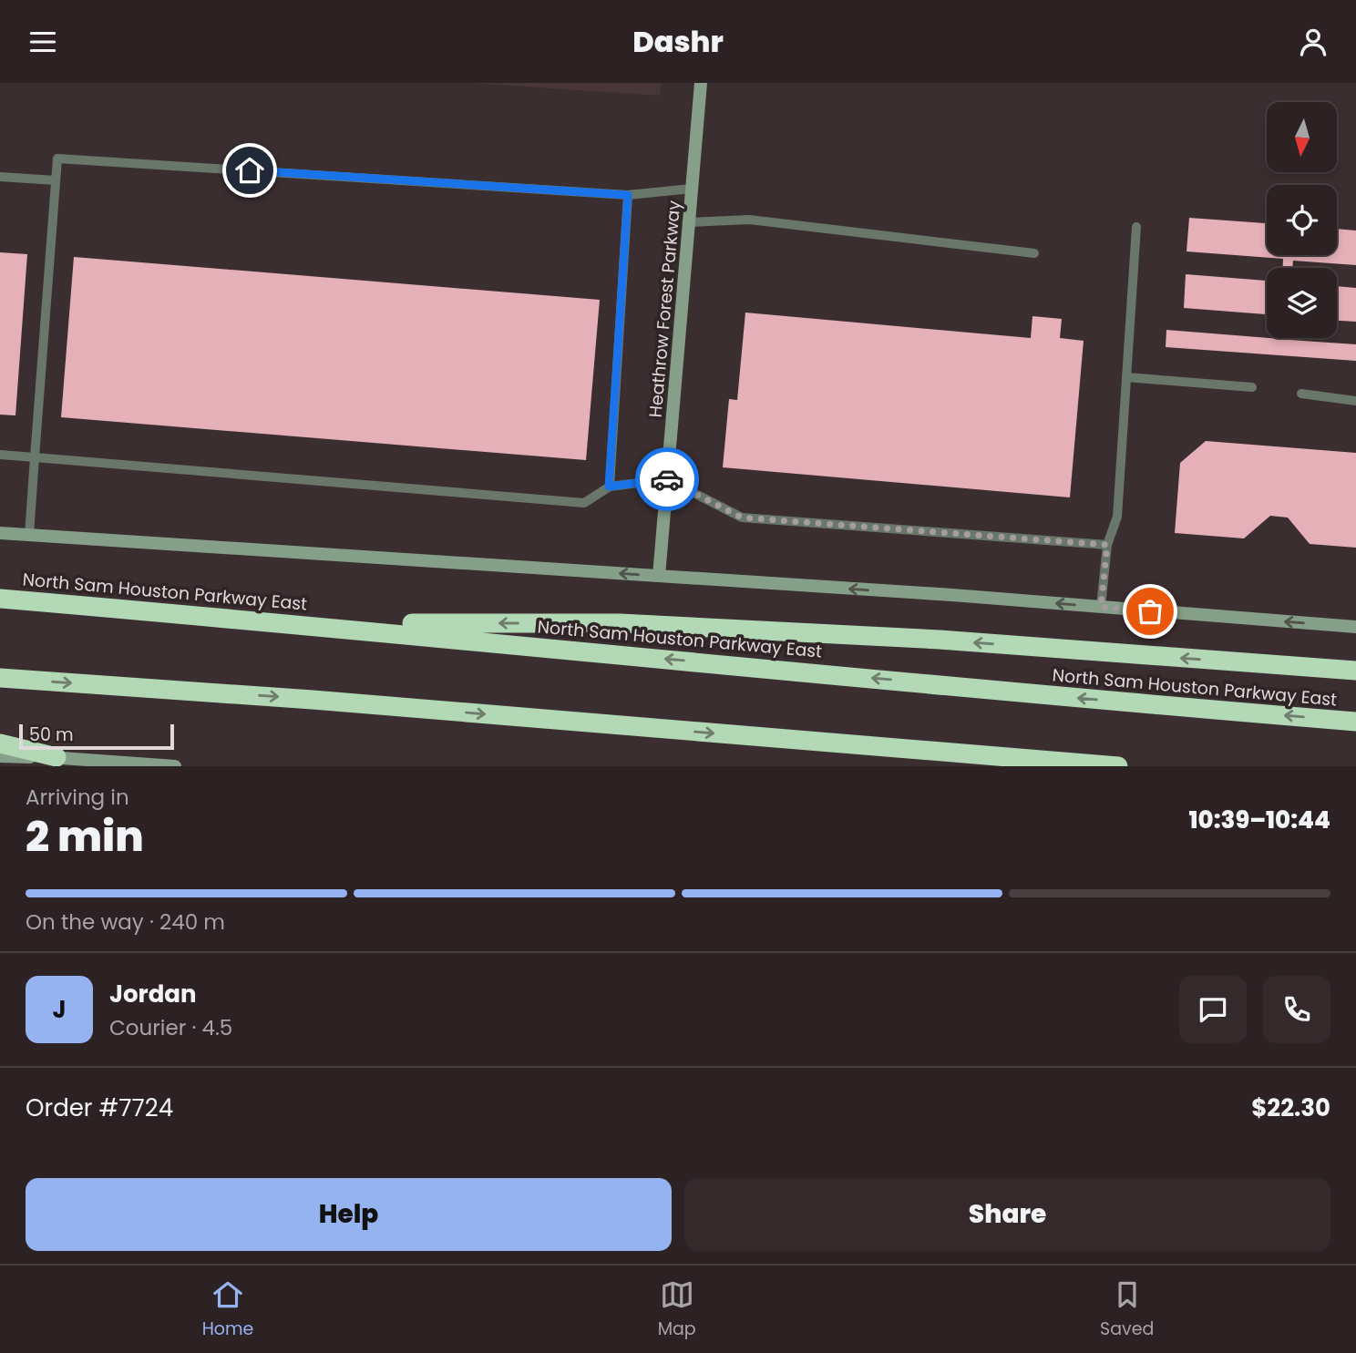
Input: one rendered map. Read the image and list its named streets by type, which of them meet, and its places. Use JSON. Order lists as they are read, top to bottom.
{
  "streets": {
    "highway": ["North Sam Houston Parkway East"],
    "main road": ["Heathrow Forest Parkway"]
  },
  "scale_bar": "50 m",
  "north": "bottom",
  "page": {
    "header": "Dashr",
    "scale": "50 m",
    "heading": ["2 min", "Arriving in", "10:39–10:44"],
    "panel": [
      "Jordan",
      "Courier · 4.5",
      "Order #7724",
      "$22.30"
    ],
    "bar": "On the way · 240 m",
    "round": "J",
    "buttons": ["Help", "Share"],
    "tabs": ["Home", "Map", "Saved"]
  }
}
